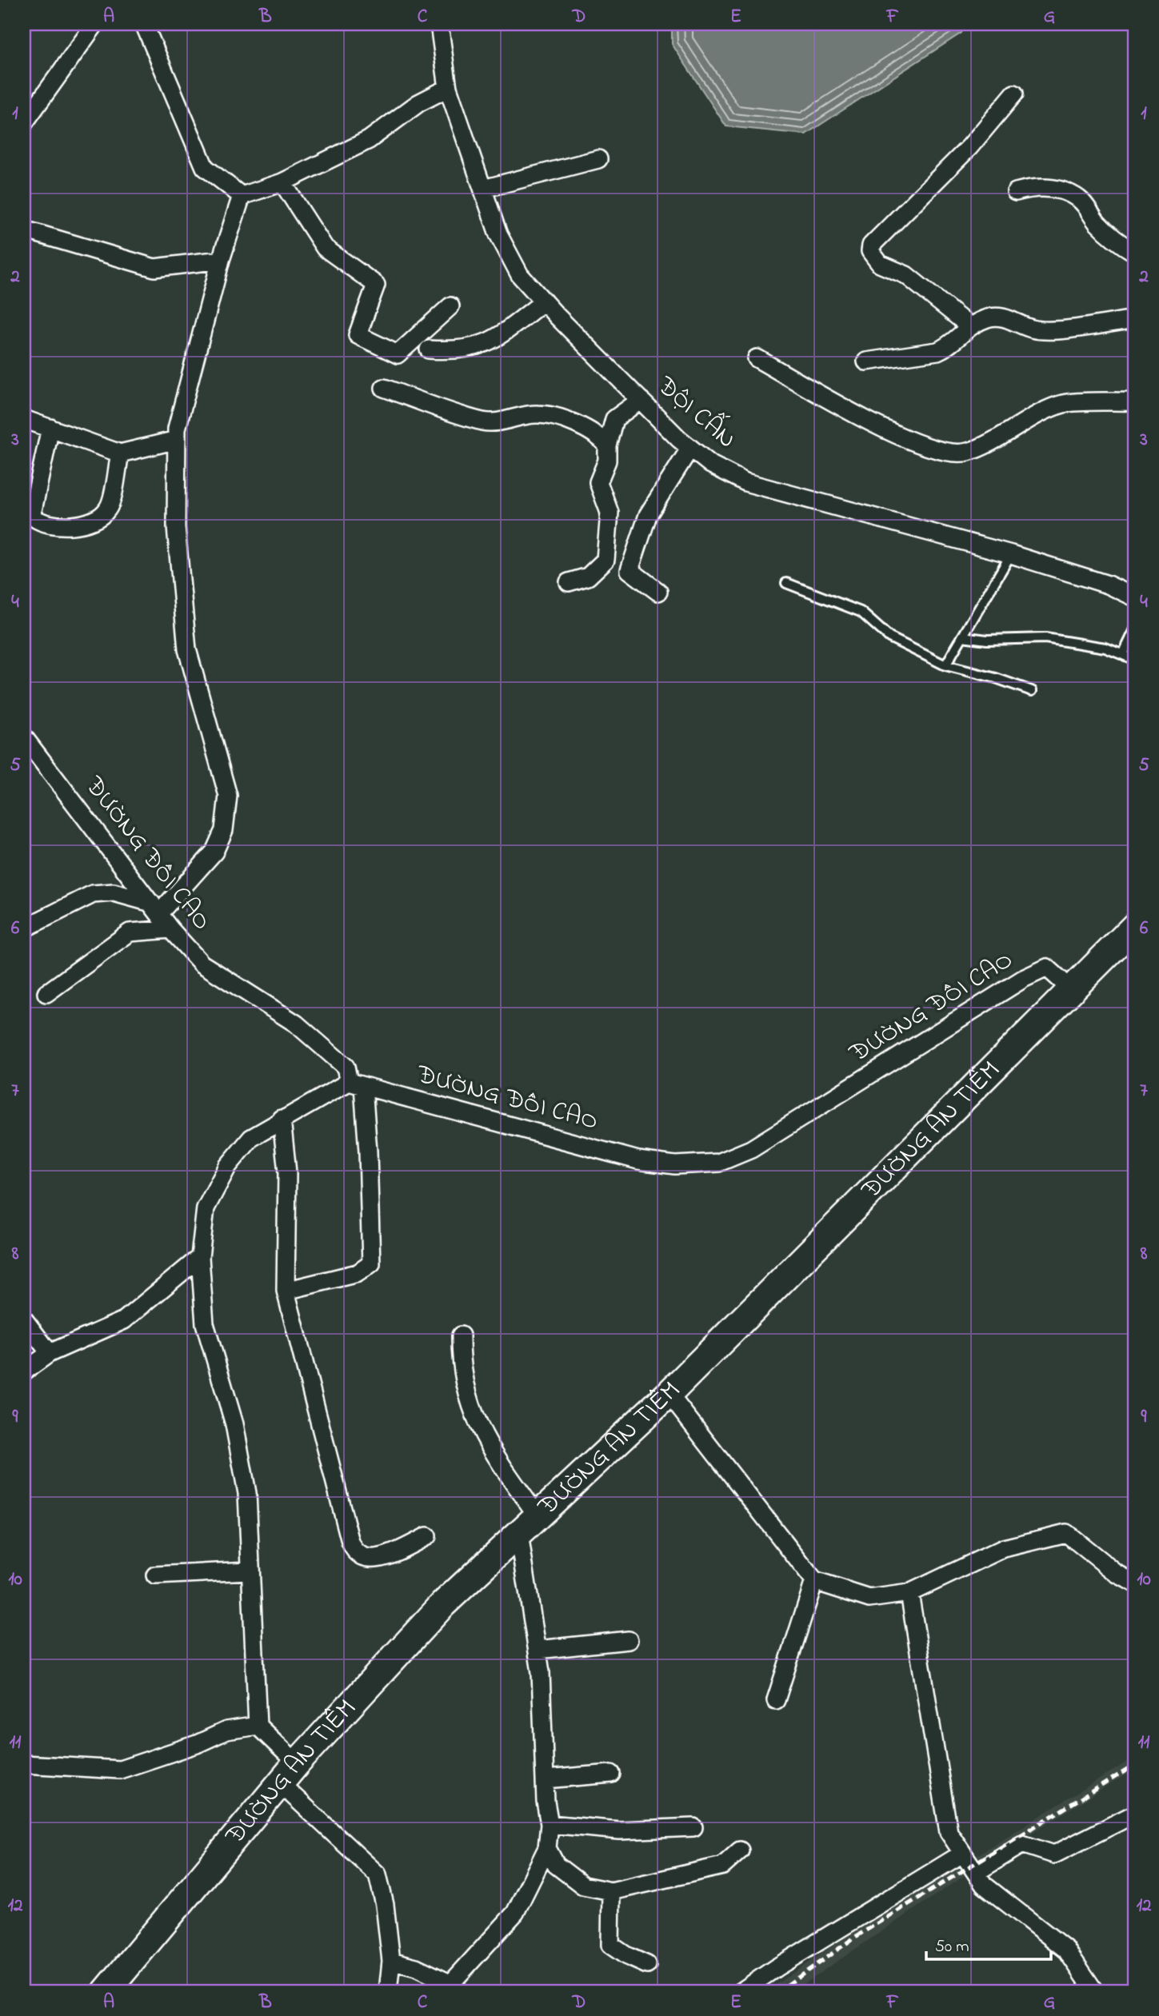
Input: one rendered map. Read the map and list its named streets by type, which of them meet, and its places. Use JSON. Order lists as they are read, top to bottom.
{
  "streets": {
    "main road": ["ĐƯỜNG AN TIÊM"],
    "street": ["ĐỘI CẤN", "ĐƯỜNG ĐỒI CAO"]
  },
  "crossings": [
    ["ĐƯỜNG ĐỒI CAO", "ĐƯỜNG AN TIÊM"]
  ],
  "scale_bar": "50 m",
  "grid": {
    "columns": [
      "A",
      "B",
      "C",
      "D",
      "E",
      "F",
      "G"
    ],
    "rows": [
      "1",
      "2",
      "3",
      "4",
      "5",
      "6",
      "7",
      "8",
      "9",
      "10",
      "11",
      "12"
    ]
  }
}
